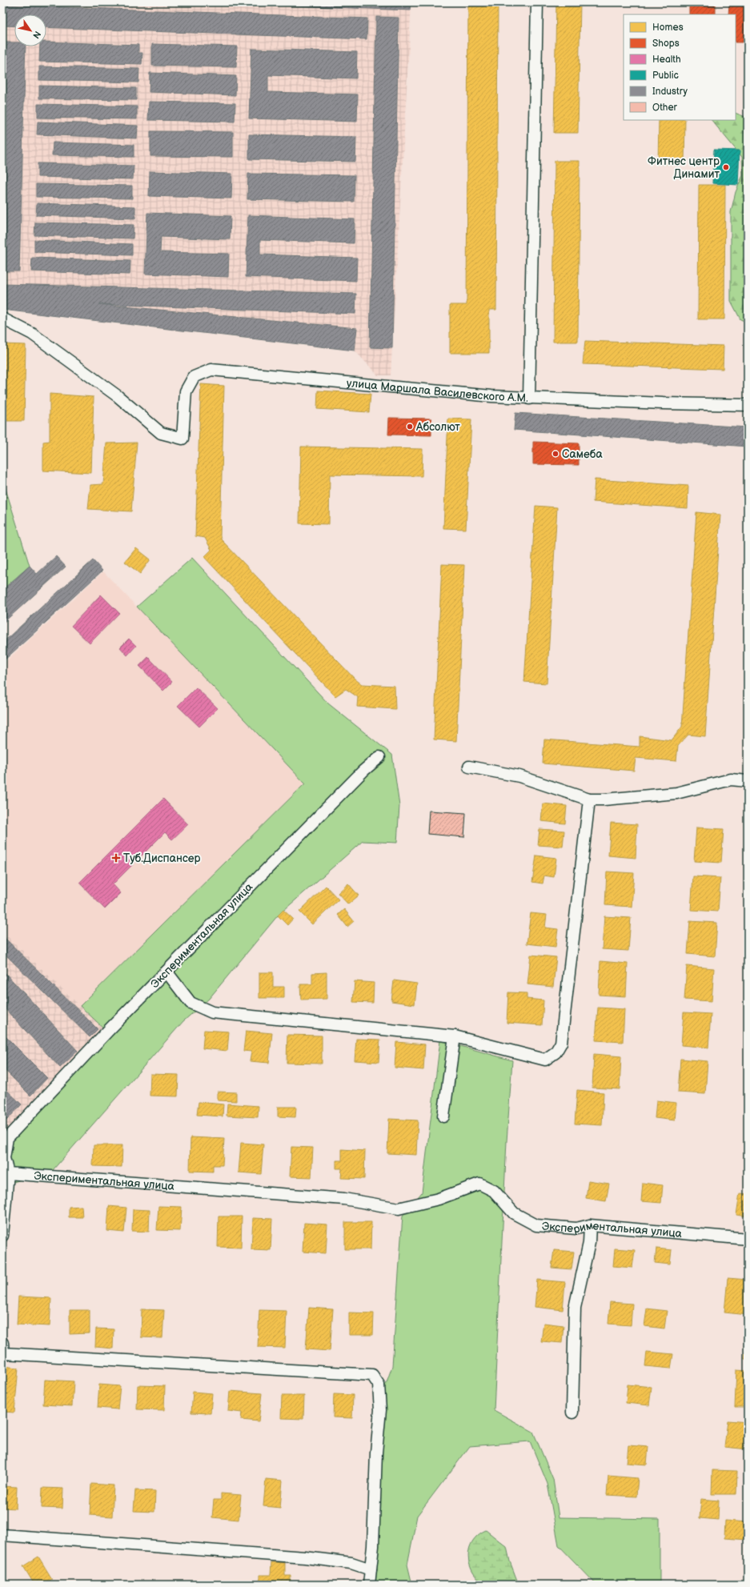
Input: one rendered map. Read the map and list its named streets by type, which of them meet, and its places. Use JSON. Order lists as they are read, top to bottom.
{
  "streets": {
    "street": ["улица Маршала Василевского А.М.", "Экспериментальная улица"]
  },
  "places": {
    "other": ["Фитнес центр Динамит", "Абсолют", "Самеба"],
    "health": ["Туб.Диспансер"]
  },
  "legend": [
    "Homes",
    "Shops",
    "Health",
    "Public",
    "Industry",
    "Other"
  ],
  "north": "bottom right"
}
